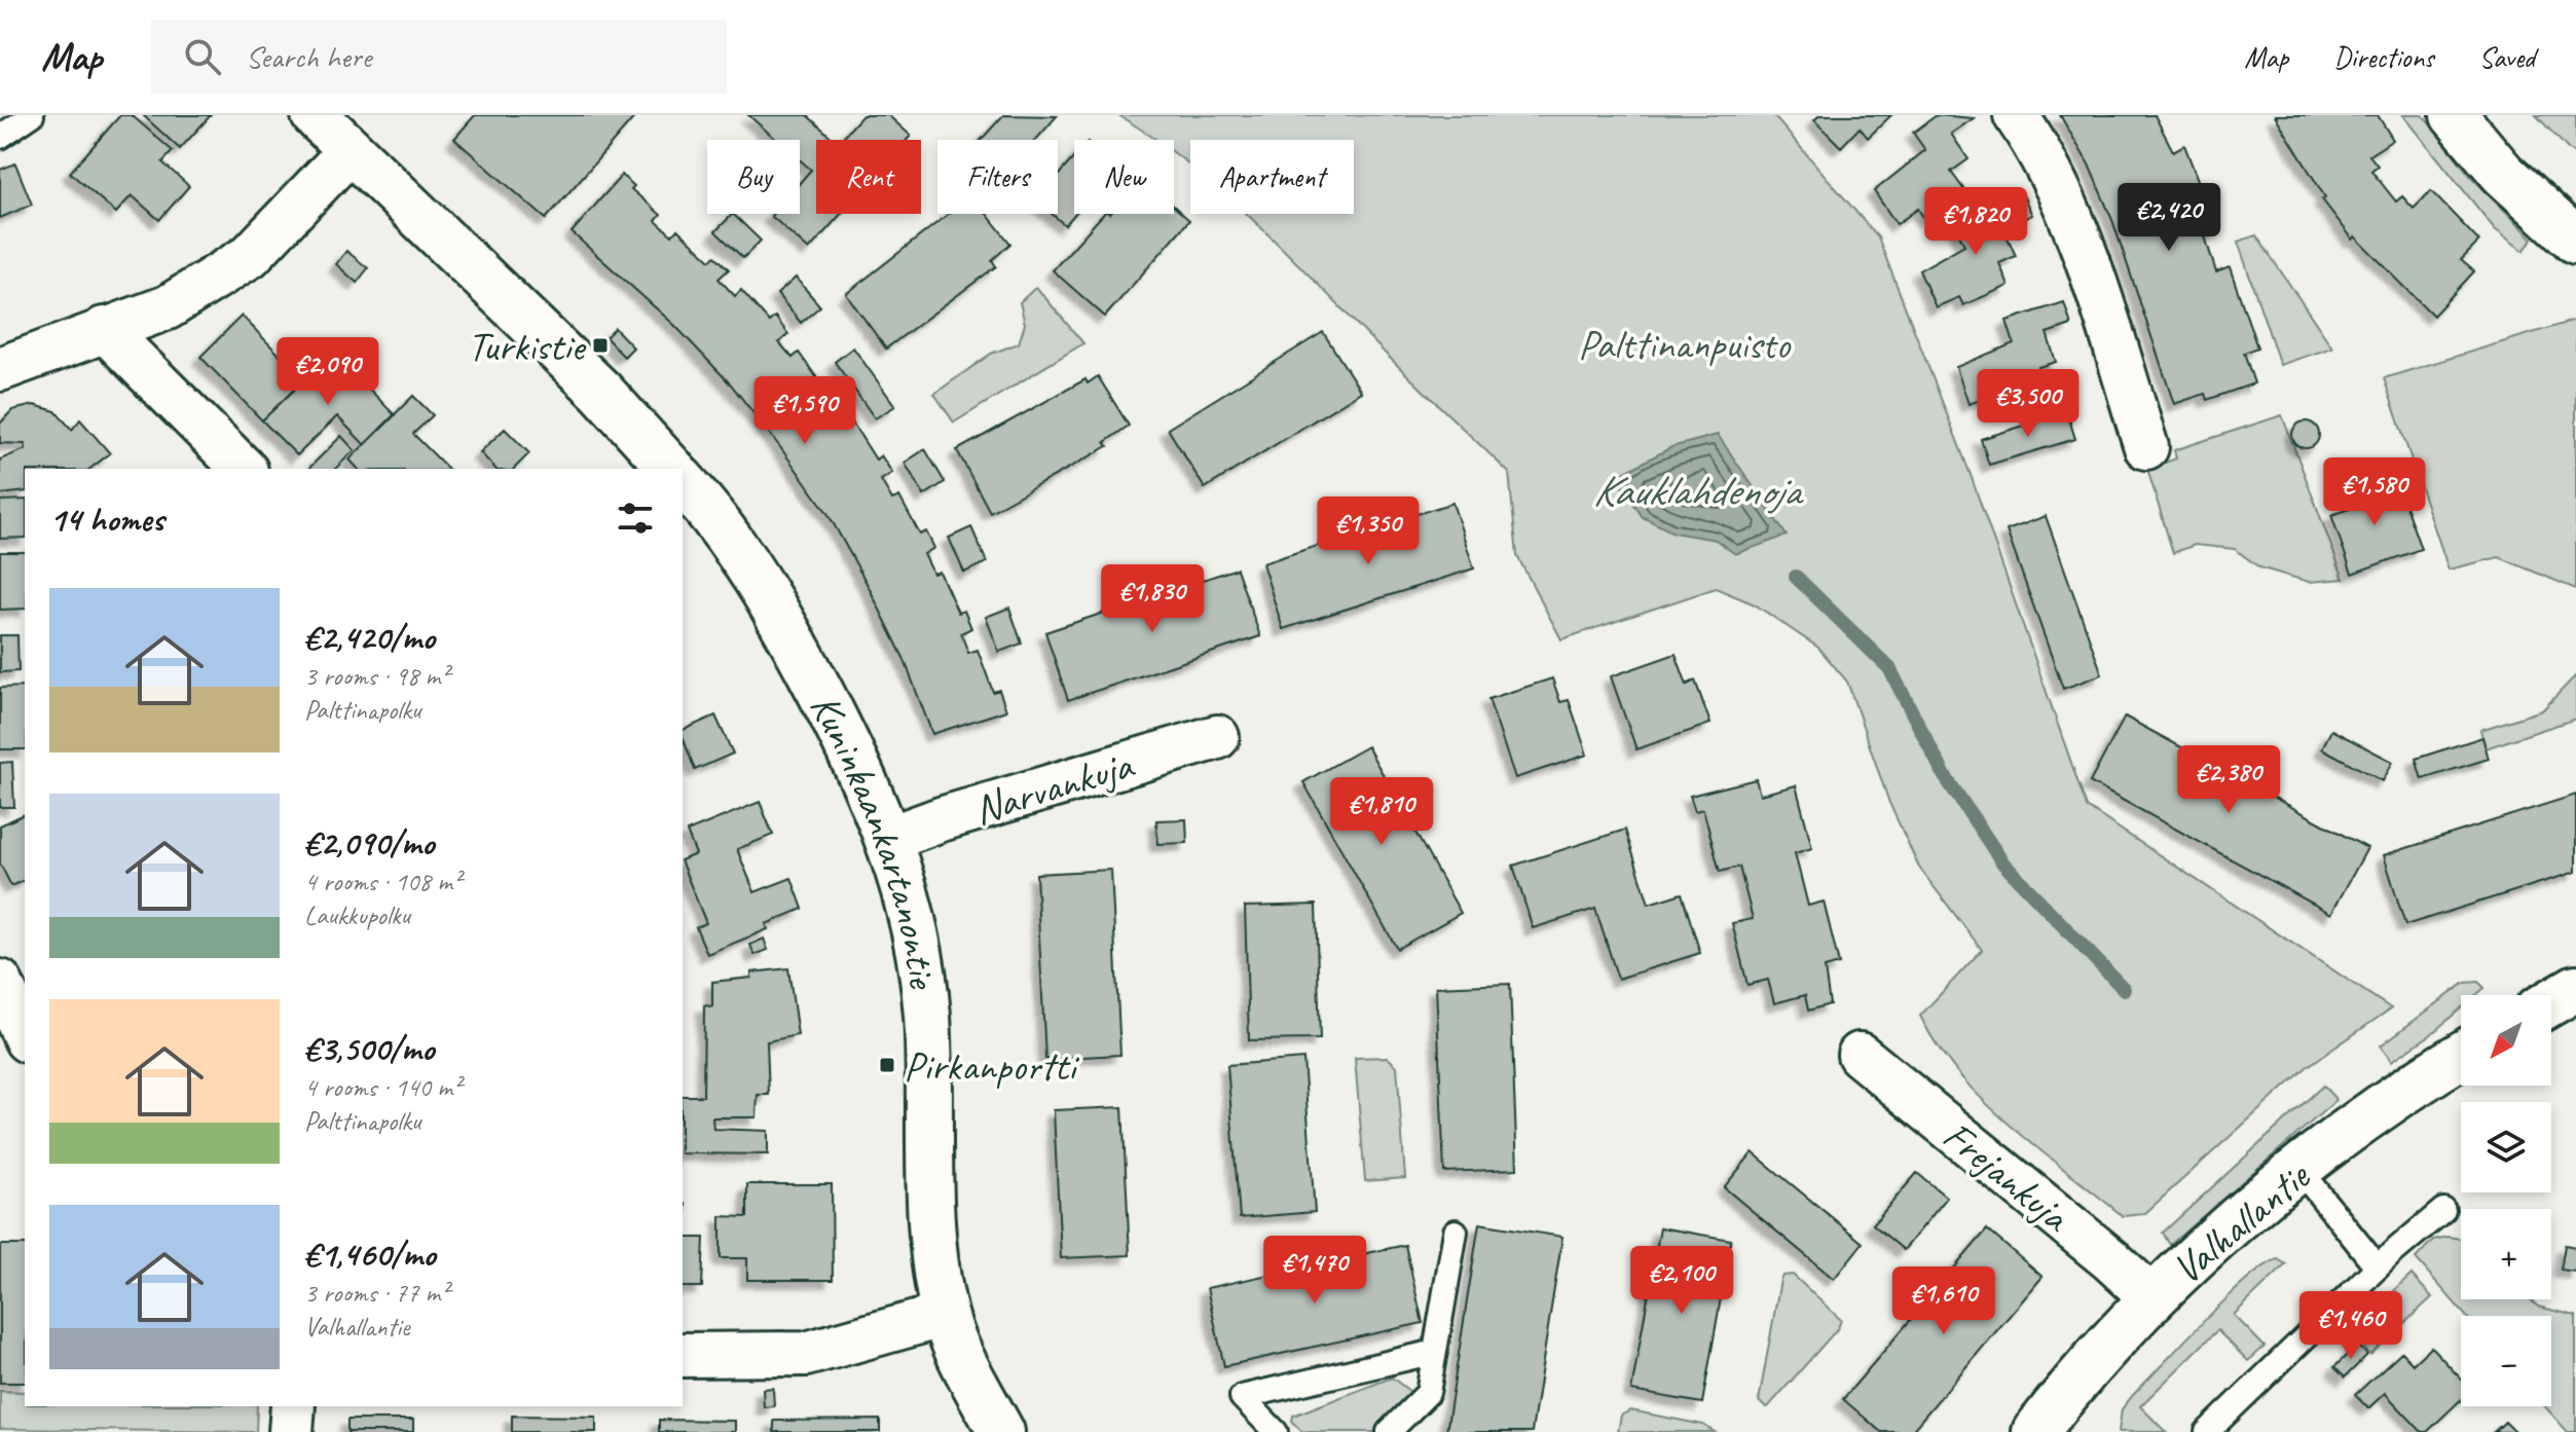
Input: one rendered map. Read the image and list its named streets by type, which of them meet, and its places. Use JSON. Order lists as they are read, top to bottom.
{
  "streets": {
    "street": [
      "Narvankuja",
      "Kuninkaankartanontie",
      "Frejankuja",
      "Valhallantie"
    ]
  },
  "crossings": [
    ["Narvankuja", "Kuninkaankartanontie"],
    ["Frejankuja", "Valhallantie"]
  ],
  "water": ["Kauklahdenoja"],
  "parks": ["Palttinanpuisto"],
  "places": {
    "transit": ["Turkistie", "Pirkanportti"]
  },
  "north": "bottom left",
  "page": {
    "header": "Map",
    "search": "Search here",
    "nav": ["Map", "Directions", "Saved"],
    "chip": [
      "Buy",
      "Rent",
      "Filters",
      "New",
      "Apartment"
    ],
    "price": [
      "€2,420",
      "€1,820",
      "€2,090",
      "€3,500",
      "€1,590",
      "€1,580",
      "€1,350",
      "€1,830",
      "€2,380",
      "€1,810",
      "€1,470",
      "€2,100",
      "€1,610",
      "€1,460"
    ],
    "heading": "14 homes",
    "list": [
      {
        "name": "€2,420/mo",
        "note": "3 rooms · 98 m² · Palttinapolku"
      },
      {
        "name": "€2,090/mo",
        "note": "4 rooms · 108 m² · Laukkupolku"
      },
      {
        "name": "€3,500/mo",
        "note": "4 rooms · 140 m² · Palttinapolku"
      },
      {
        "name": "€1,460/mo",
        "note": "3 rooms · 77 m² · Valhallantie"
      }
    ],
    "map_buttons": ["+", "−"]
  }
}
